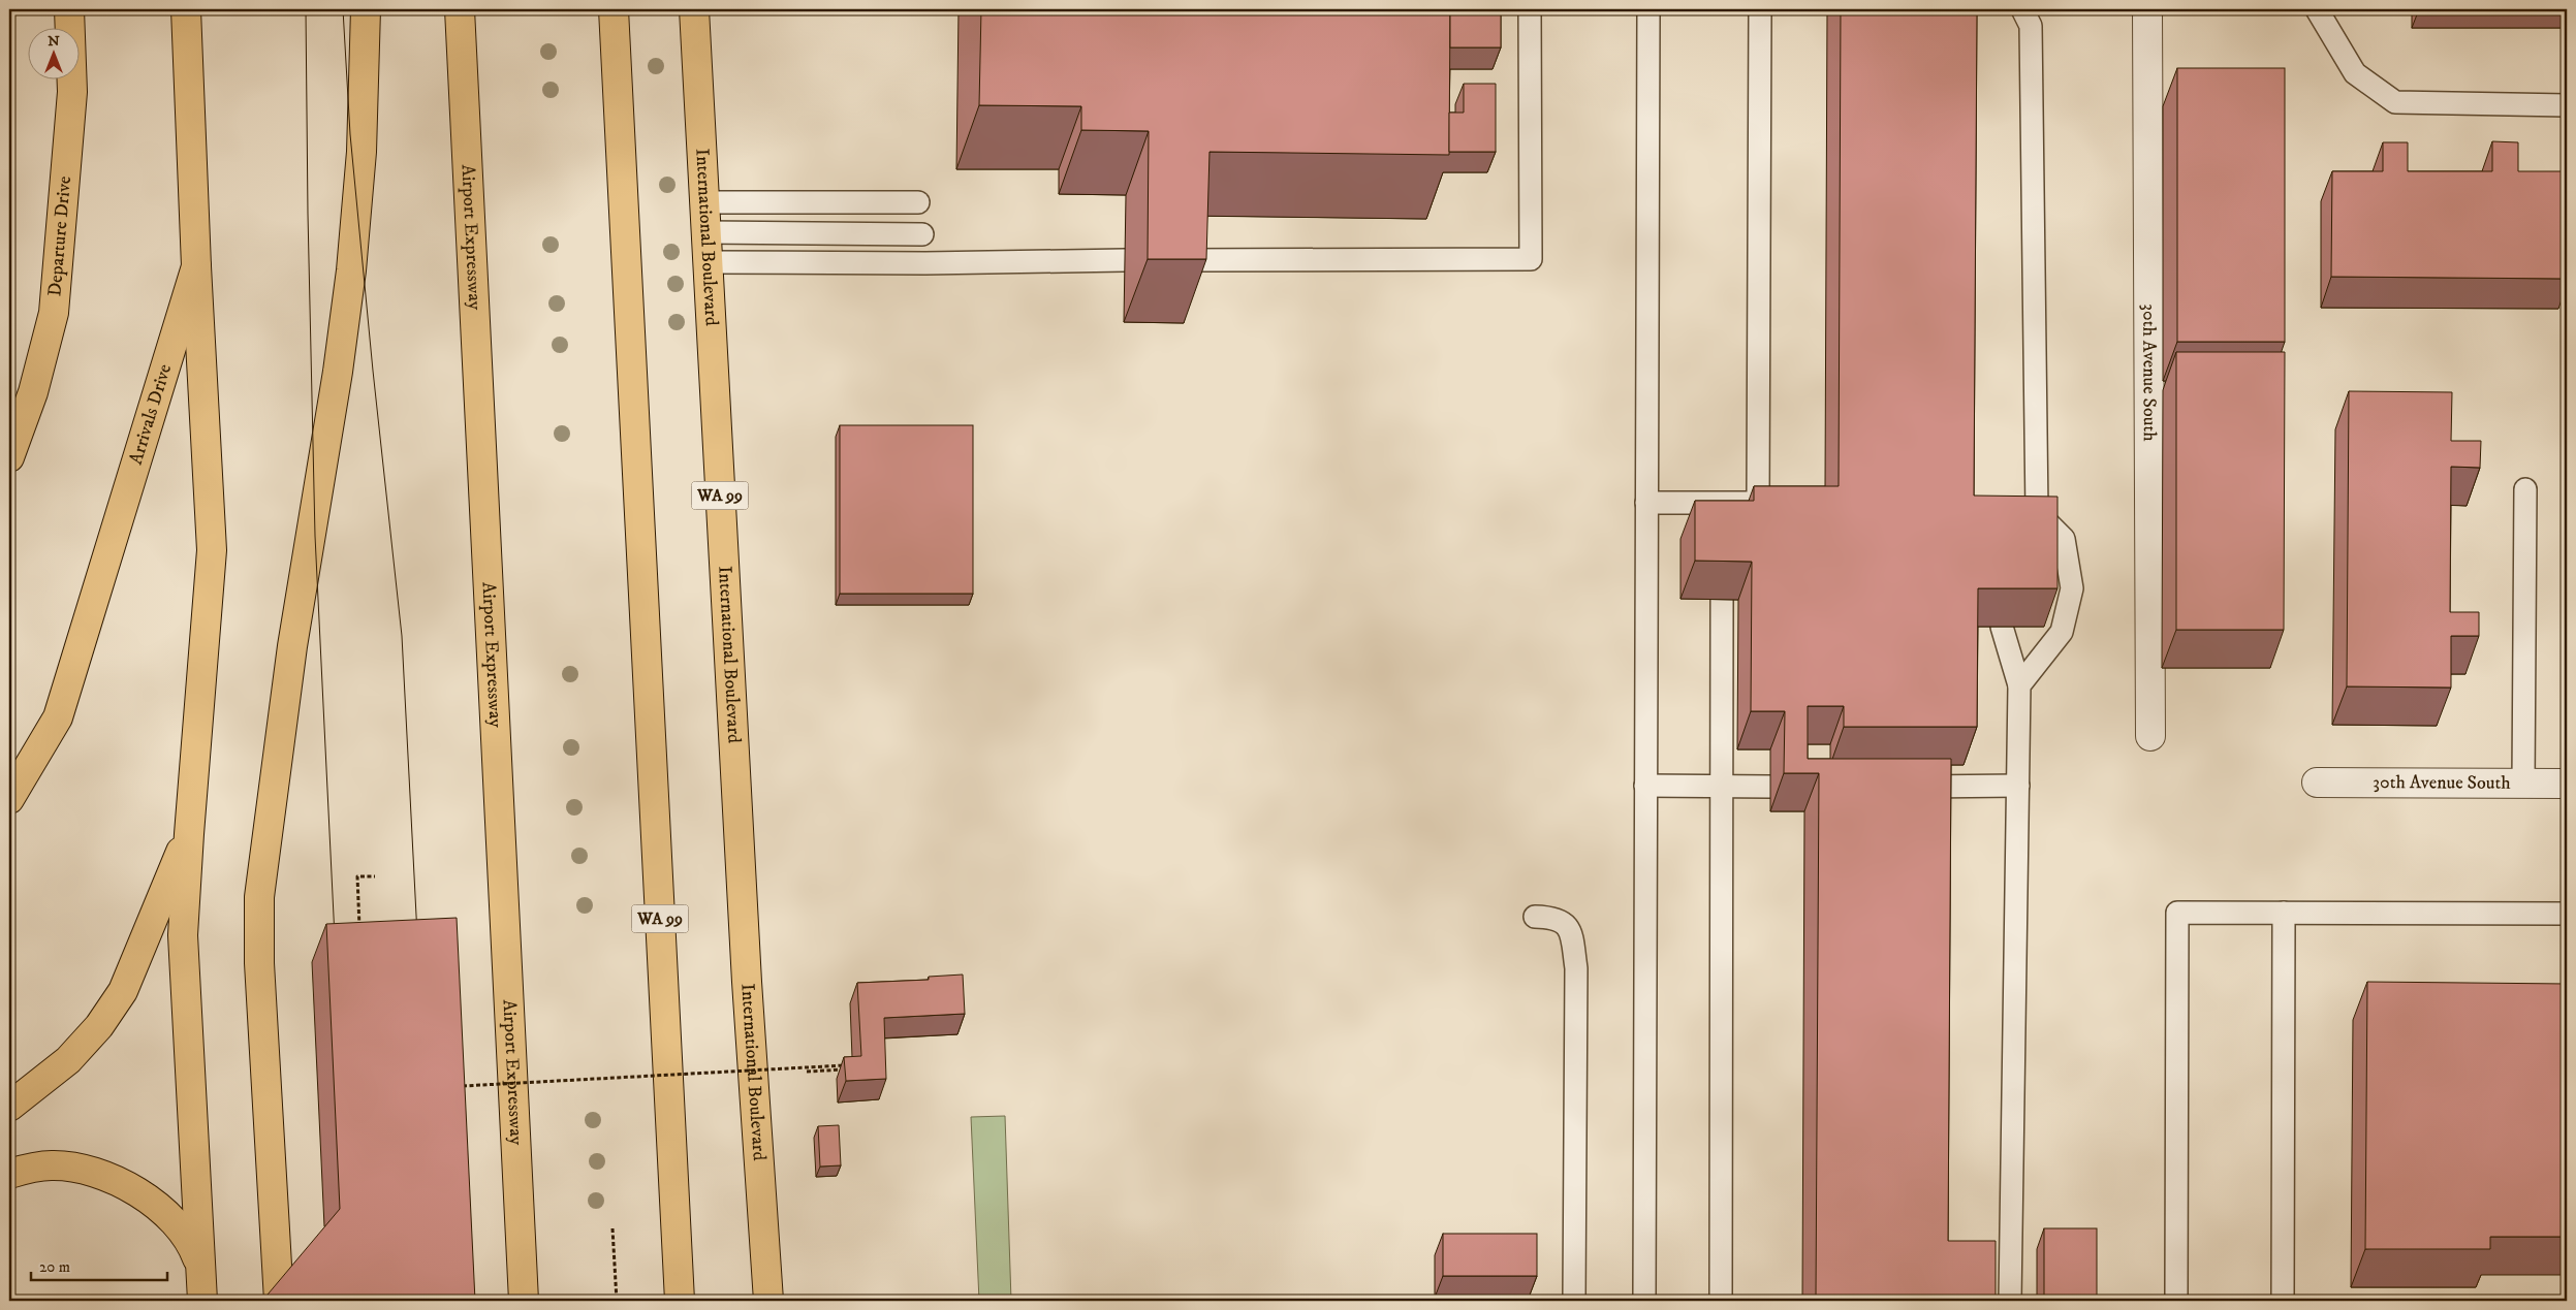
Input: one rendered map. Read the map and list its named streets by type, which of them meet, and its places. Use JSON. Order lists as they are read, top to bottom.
{
  "streets": {
    "main road": [
      "Departure Drive",
      "Airport Expressway",
      "International Boulevard",
      "Arrivals Drive",
      "WA 99"
    ],
    "street": ["30th Avenue South"]
  },
  "scale_bar": "20 m",
  "north": "top"
}
